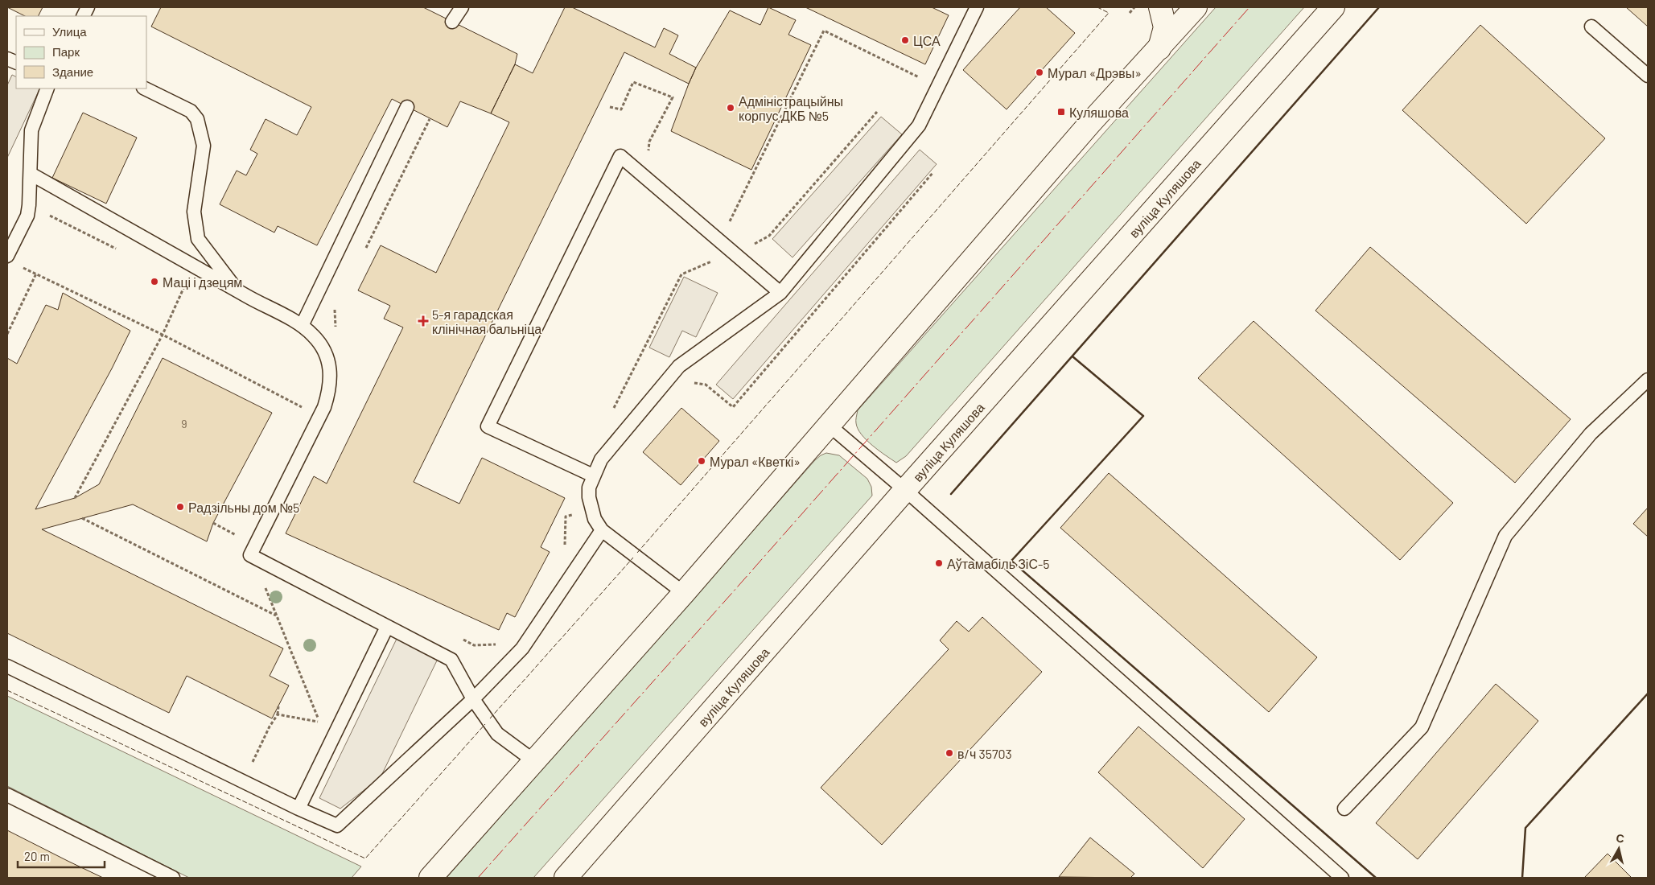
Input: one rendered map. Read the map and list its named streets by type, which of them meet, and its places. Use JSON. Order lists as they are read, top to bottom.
{
  "streets": {
    "main road": ["вуліца Куляшова"]
  },
  "places": {
    "other": [
      "ЦСА",
      "Мурал «Дрэвы»",
      "Адміністрацыйны корпус ДКБ №5",
      "Маці і дзецям",
      "Мурал «Кветкі»",
      "Радзільны дом №5",
      "Аўтамабіль ЗіС-5",
      "в/ч 35703"
    ],
    "transit": ["Куляшова"],
    "health": ["5-я гарадская клінічная бальніца"]
  },
  "house_numbers": ["9"],
  "legend": ["Улица", "Парк", "Здание"],
  "scale_bar": "20 m",
  "north": "top"
}
